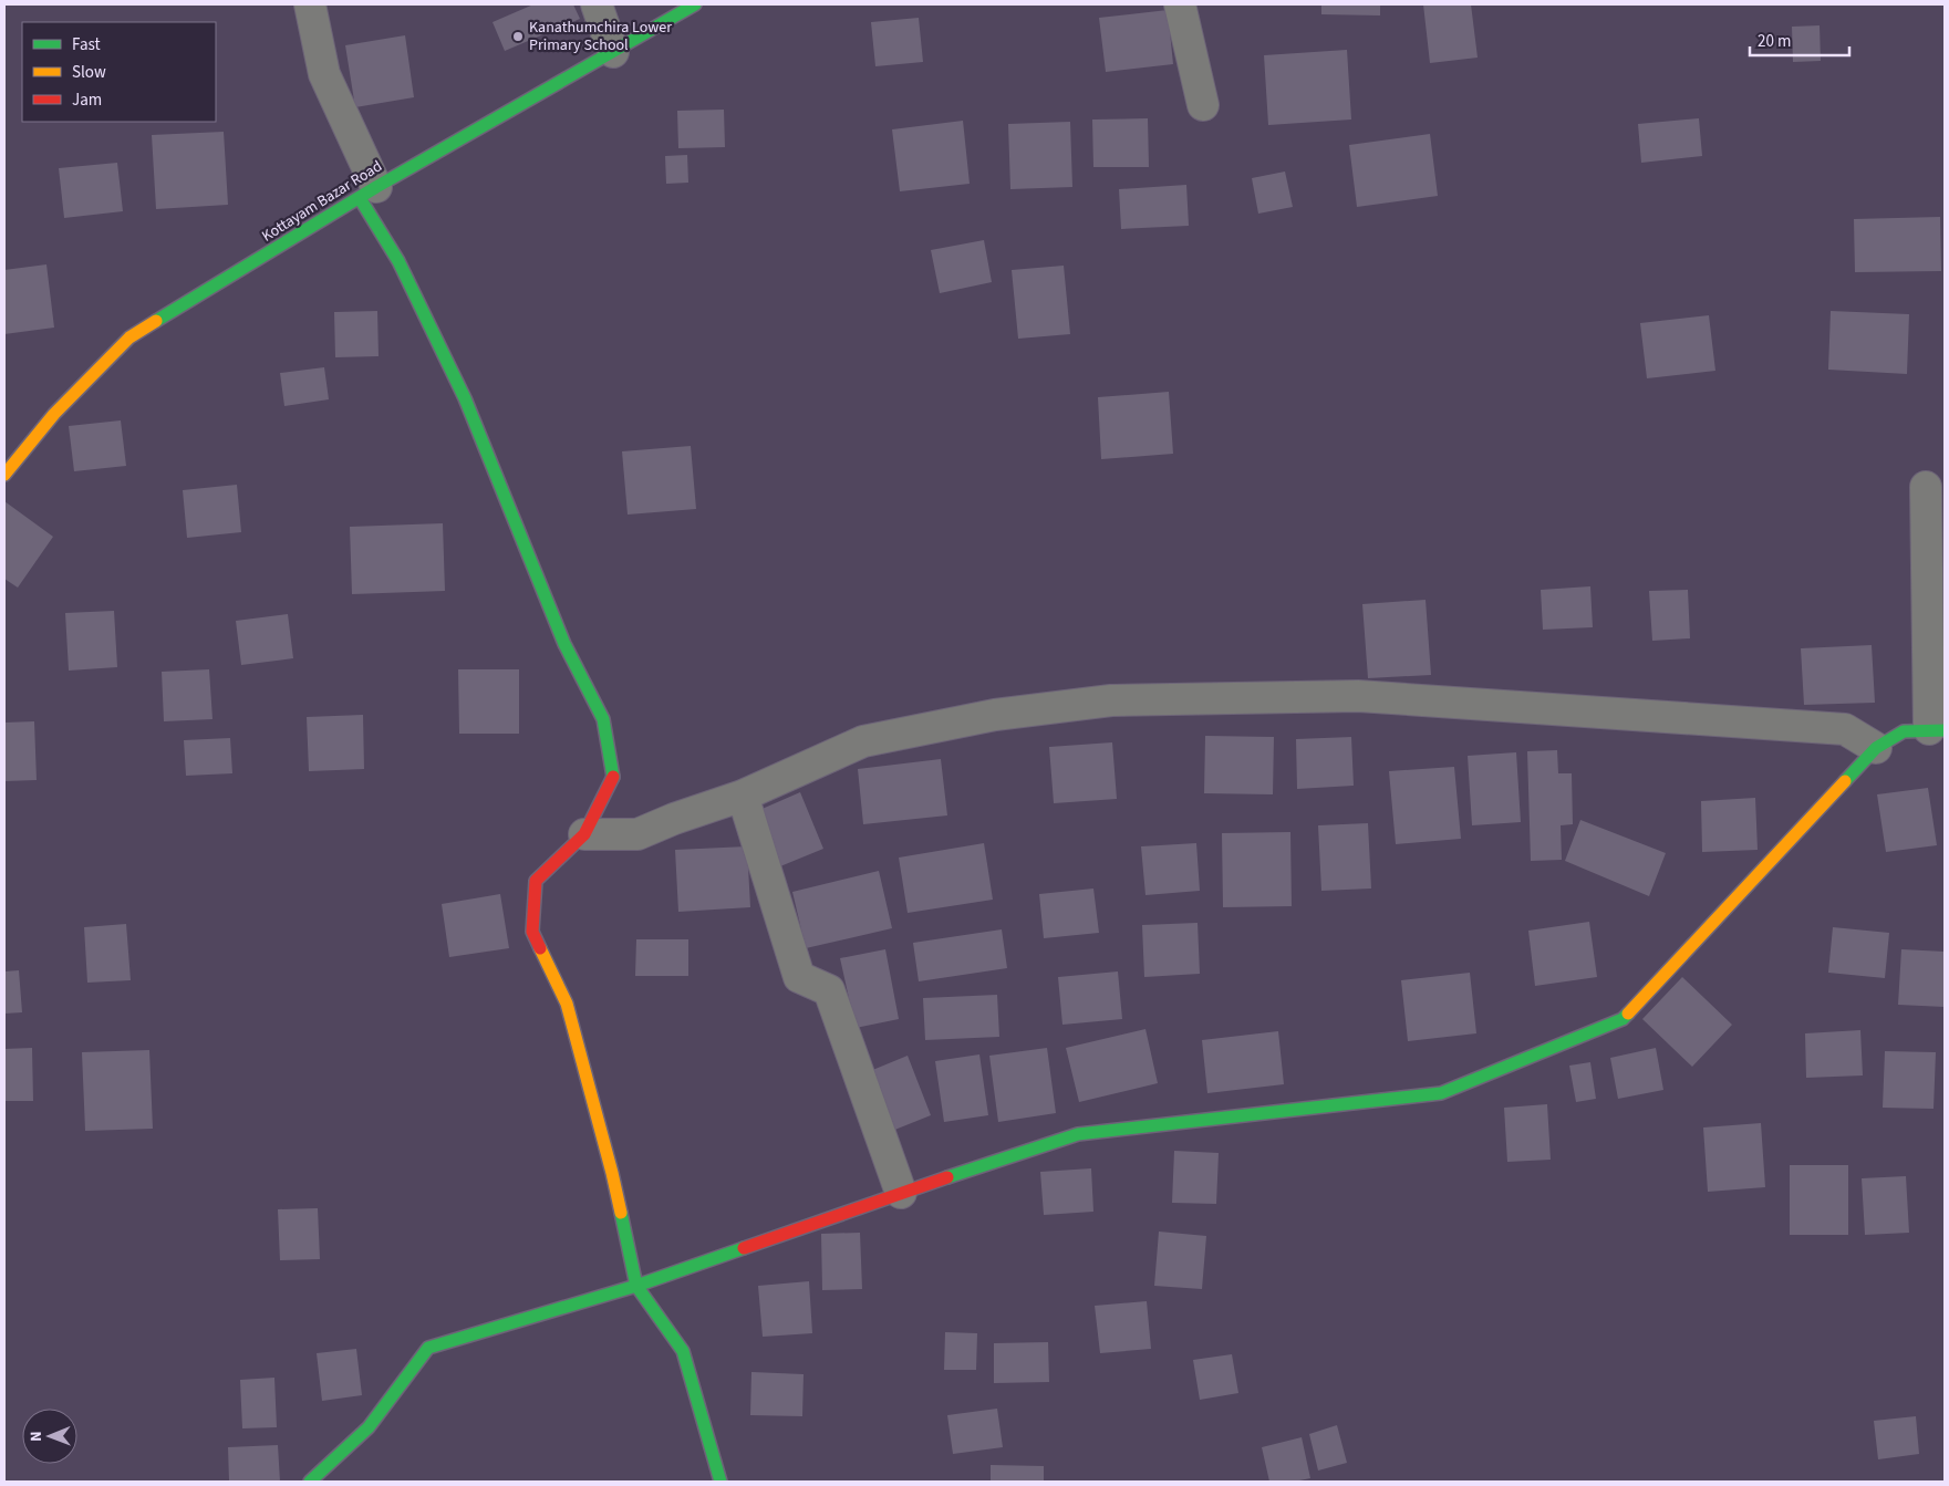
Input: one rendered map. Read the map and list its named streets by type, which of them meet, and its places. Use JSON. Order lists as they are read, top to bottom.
{
  "streets": {
    "street": ["Kottayam Bazar Road"]
  },
  "places": ["Kanathumchira Lower Primary School"],
  "legend": ["Fast", "Slow", "Jam"],
  "scale_bar": "20 m",
  "north": "left"
}
